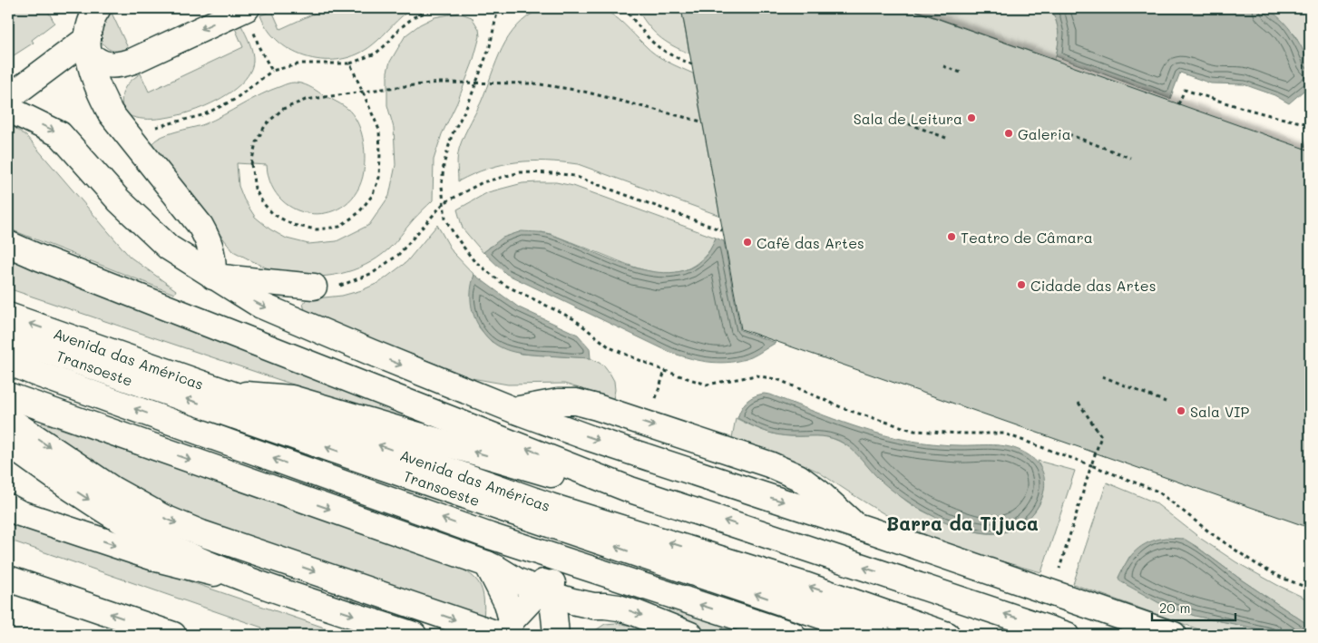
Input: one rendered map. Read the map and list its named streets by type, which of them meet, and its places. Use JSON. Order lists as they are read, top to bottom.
{
  "streets": {
    "main road": ["Avenida das Américas", "Transoeste"]
  },
  "districts": ["Barra da Tijuca"],
  "places": [
    "Sala de Leitura",
    "Galeria",
    "Teatro de Câmara",
    "Café das Artes",
    "Cidade das Artes",
    "Sala VIP"
  ],
  "scale_bar": "20 m"
}
